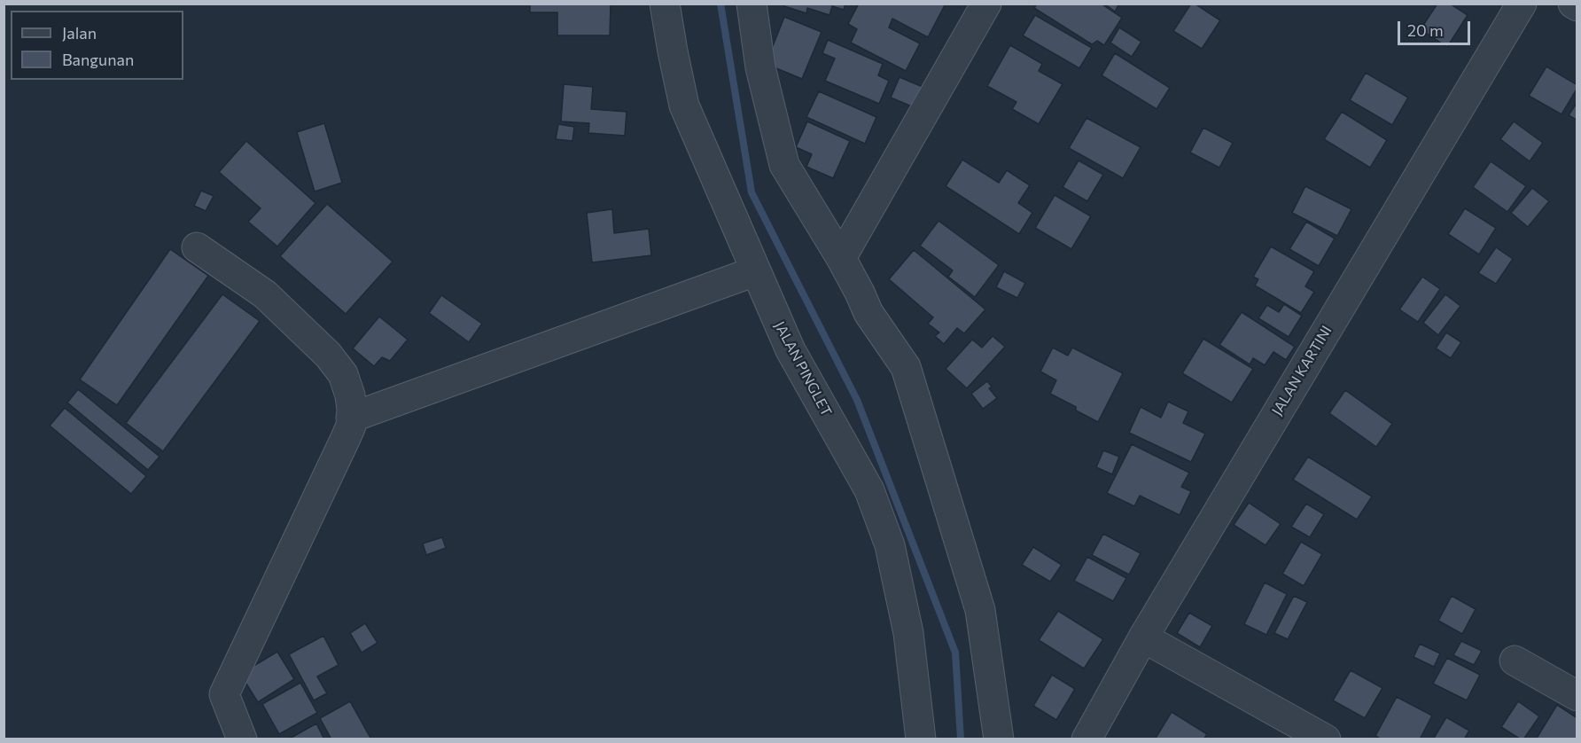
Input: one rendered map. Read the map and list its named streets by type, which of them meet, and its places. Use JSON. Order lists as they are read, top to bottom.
{
  "streets": {
    "street": ["JALAN PINGLET", "JALAN KARTINI"]
  },
  "legend": ["Jalan", "Bangunan"],
  "scale_bar": "20 m"
}
